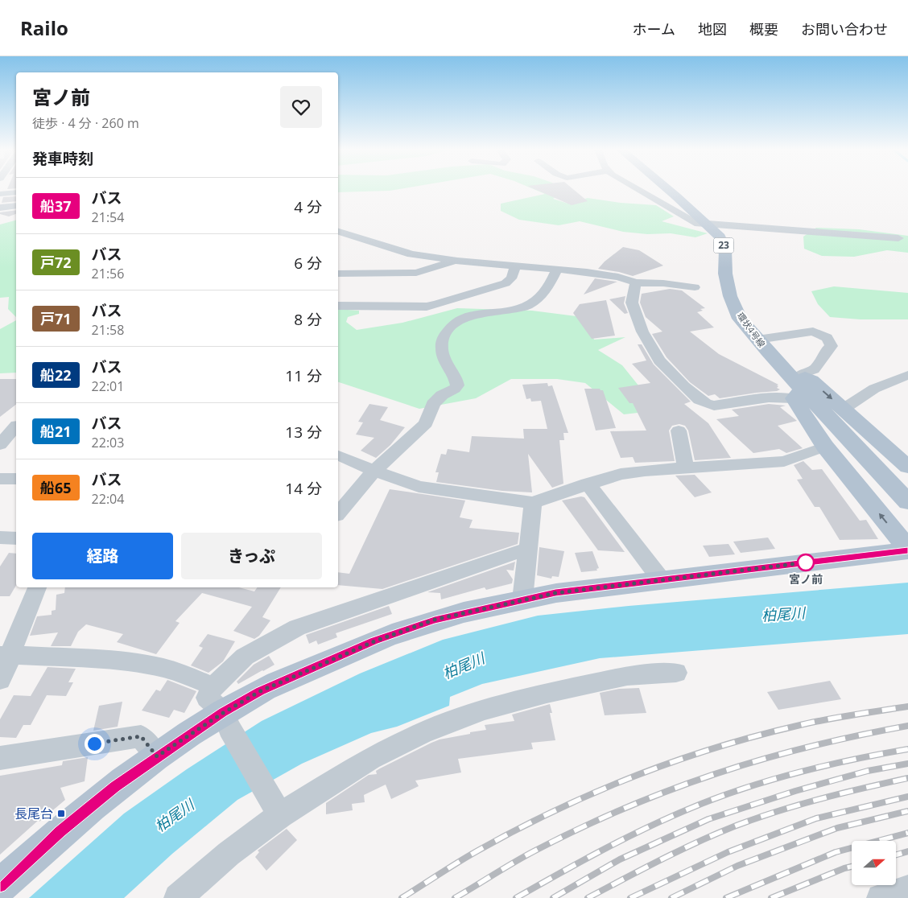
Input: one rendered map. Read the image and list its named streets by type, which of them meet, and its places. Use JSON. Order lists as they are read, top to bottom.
{
  "streets": {
    "main road": ["23", "環状4号線"]
  },
  "crossings": [
    ["23", "環状4号線"]
  ],
  "water": ["柏尾川"],
  "places": {
    "other": ["宮ノ前"],
    "transit": ["長尾台"]
  },
  "lines": ["bus line 船37"],
  "north": "right",
  "page": {
    "header": "Railo",
    "nav": [
      "ホーム",
      "地図",
      "概要",
      "お問い合わせ"
    ],
    "heading": [
      ["宮ノ前", "徒歩 · 4 分 · 260 m"],
      "発車時刻"
    ],
    "list": [
      {
        "mark": "船37",
        "name": "バス",
        "note": "21:54",
        "value": "4 分"
      },
      {
        "mark": "戸72",
        "name": "バス",
        "note": "21:56",
        "value": "6 分"
      },
      {
        "mark": "戸71",
        "name": "バス",
        "note": "21:58",
        "value": "8 分"
      },
      {
        "mark": "船22",
        "name": "バス",
        "note": "22:01",
        "value": "11 分"
      },
      {
        "mark": "船21",
        "name": "バス",
        "note": "22:03",
        "value": "13 分"
      },
      {
        "mark": "船65",
        "name": "バス",
        "note": "22:04",
        "value": "14 分"
      }
    ],
    "buttons": ["経路", "きっぷ"]
  }
}
